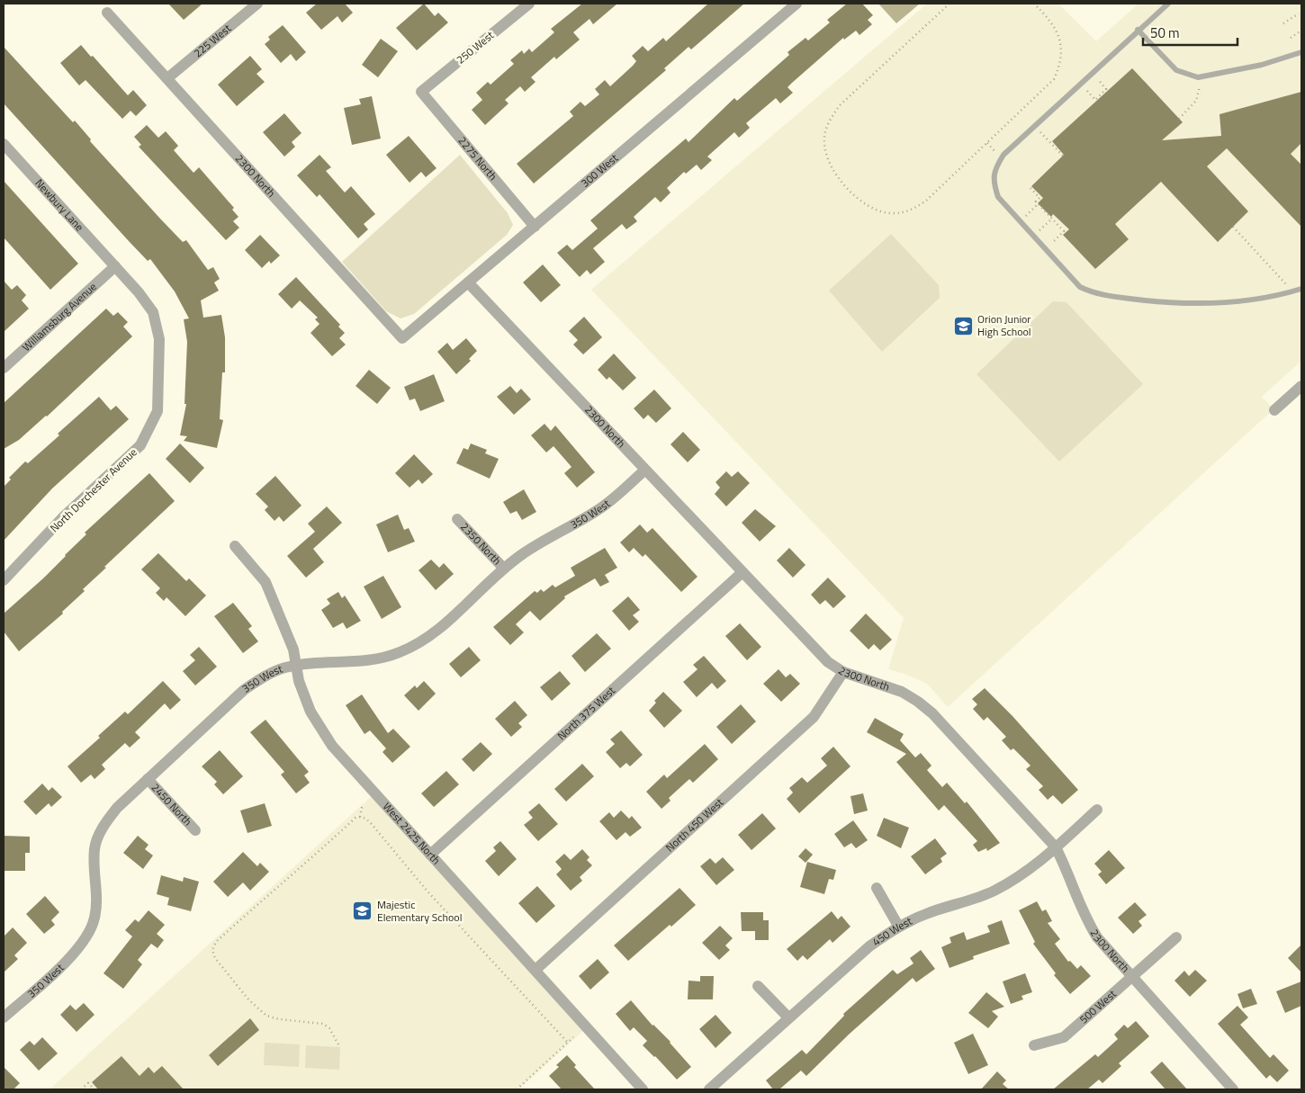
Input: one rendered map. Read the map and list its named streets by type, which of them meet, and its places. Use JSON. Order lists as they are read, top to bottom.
{
  "streets": {
    "street": [
      "225 West",
      "250 West",
      "2275 North",
      "300 West",
      "2300 North",
      "Newbury Lane",
      "Williamsburg Avenue",
      "North Dorchester Avenue",
      "350 West",
      "2350 North",
      "North 375 West",
      "2450 North",
      "North 450 West",
      "West 2425 North",
      "450 West",
      "500 West"
    ]
  },
  "crossings": [
    ["225 West", "2300 North"],
    ["250 West", "2275 North"],
    ["2275 North", "300 West"],
    ["300 West", "2300 North"],
    ["2300 North", "350 West"],
    ["2300 North", "North 375 West"],
    ["2300 North", "North 450 West"],
    ["2300 North", "450 West"],
    ["2300 North", "500 West"],
    ["Newbury Lane", "Williamsburg Avenue"],
    ["Newbury Lane", "North Dorchester Avenue"],
    ["Williamsburg Avenue", "North Dorchester Avenue"],
    ["350 West", "2350 North"],
    ["350 West", "2450 North"],
    ["350 West", "West 2425 North"],
    ["North 375 West", "West 2425 North"],
    ["North 450 West", "West 2425 North"]
  ],
  "places": {
    "school or university": ["Orion Junior High School", "Majestic Elementary School"]
  },
  "scale_bar": "50 m"
}
